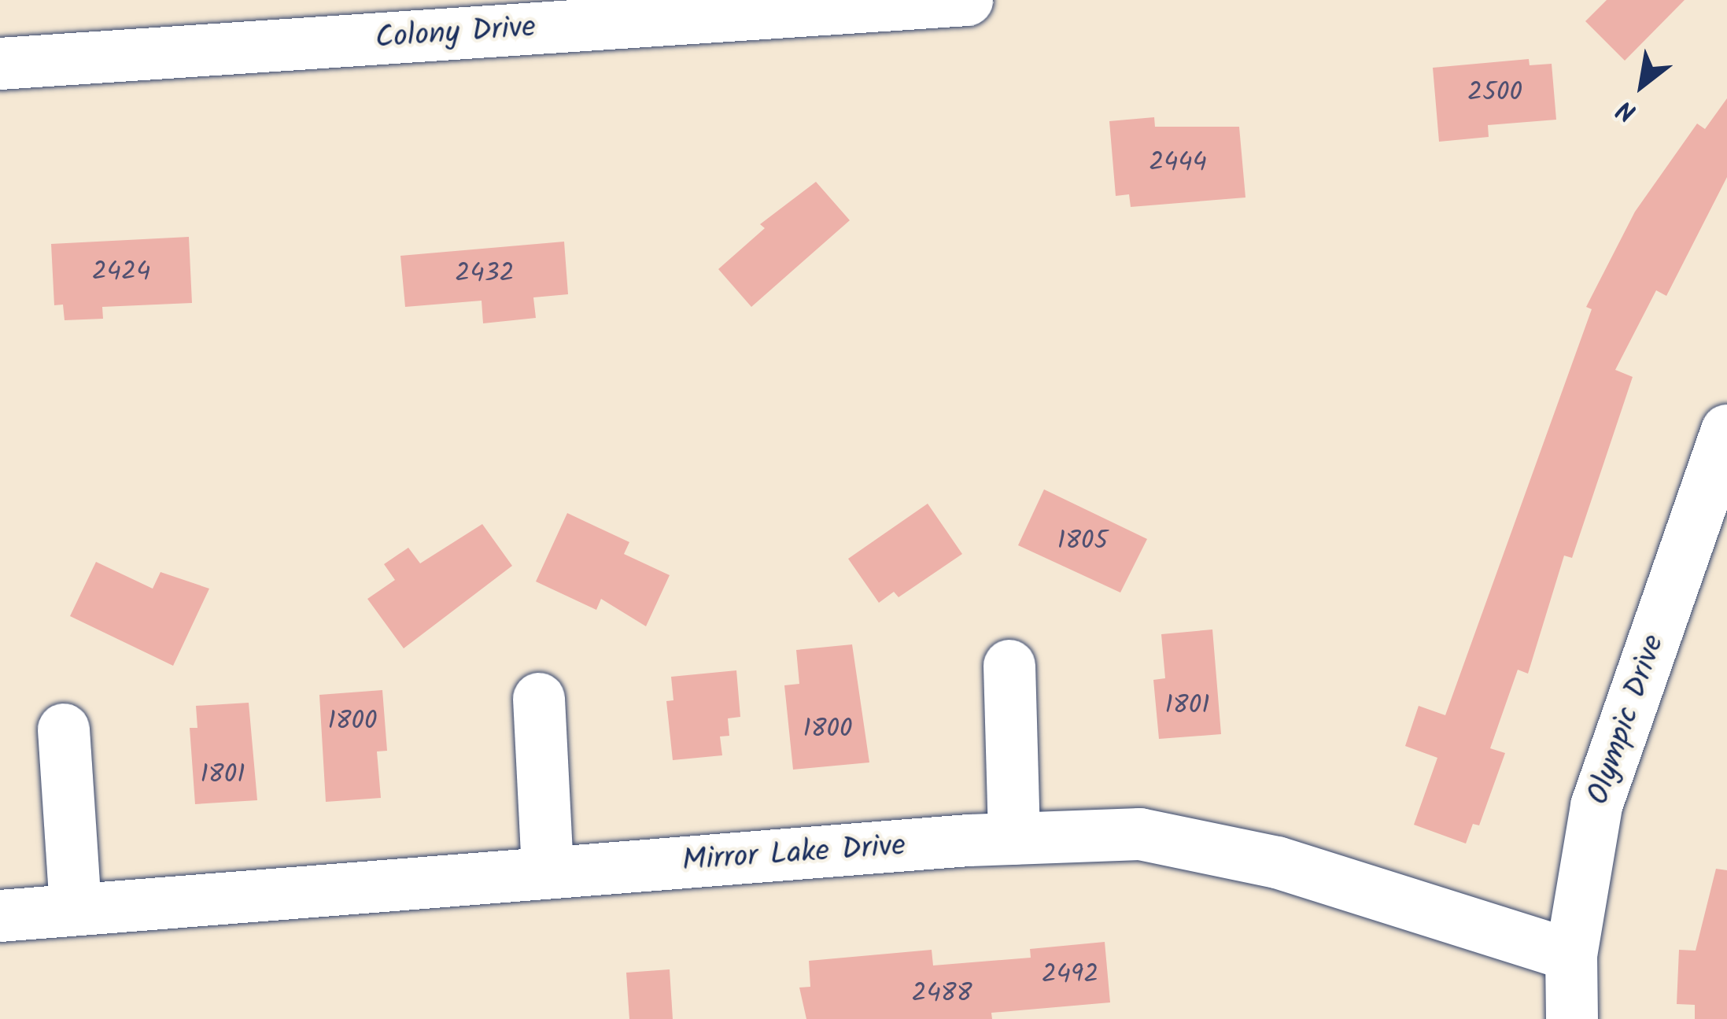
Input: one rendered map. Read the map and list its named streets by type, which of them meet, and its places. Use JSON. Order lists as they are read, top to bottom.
{
  "streets": {
    "street": ["Colony Drive", "Olympic Drive", "Mirror Lake Drive"]
  },
  "crossings": [
    ["Olympic Drive", "Mirror Lake Drive"]
  ],
  "house_numbers": [
    "2500",
    "2444",
    "2424",
    "2432",
    "1805",
    "1801",
    "1800",
    "1800",
    "1801",
    "2492",
    "2488"
  ],
  "north": "bottom left"
}
